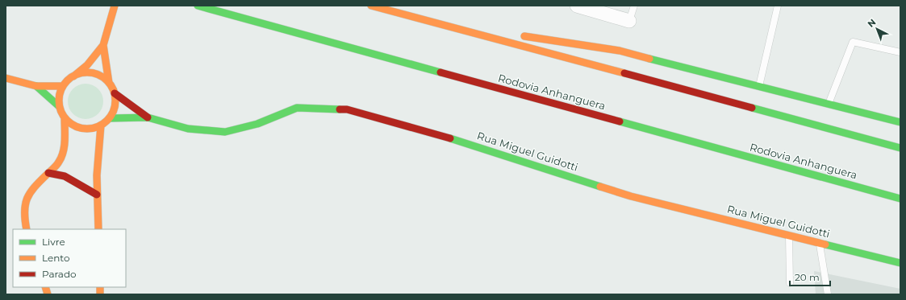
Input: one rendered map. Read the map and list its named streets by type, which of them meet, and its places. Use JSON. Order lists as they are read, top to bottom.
{
  "streets": {
    "main road": ["Rodovia Anhanguera", "Rua Miguel Guidotti"]
  },
  "legend": ["Livre", "Lento", "Parado"],
  "scale_bar": "20 m",
  "north": "top left"
}
